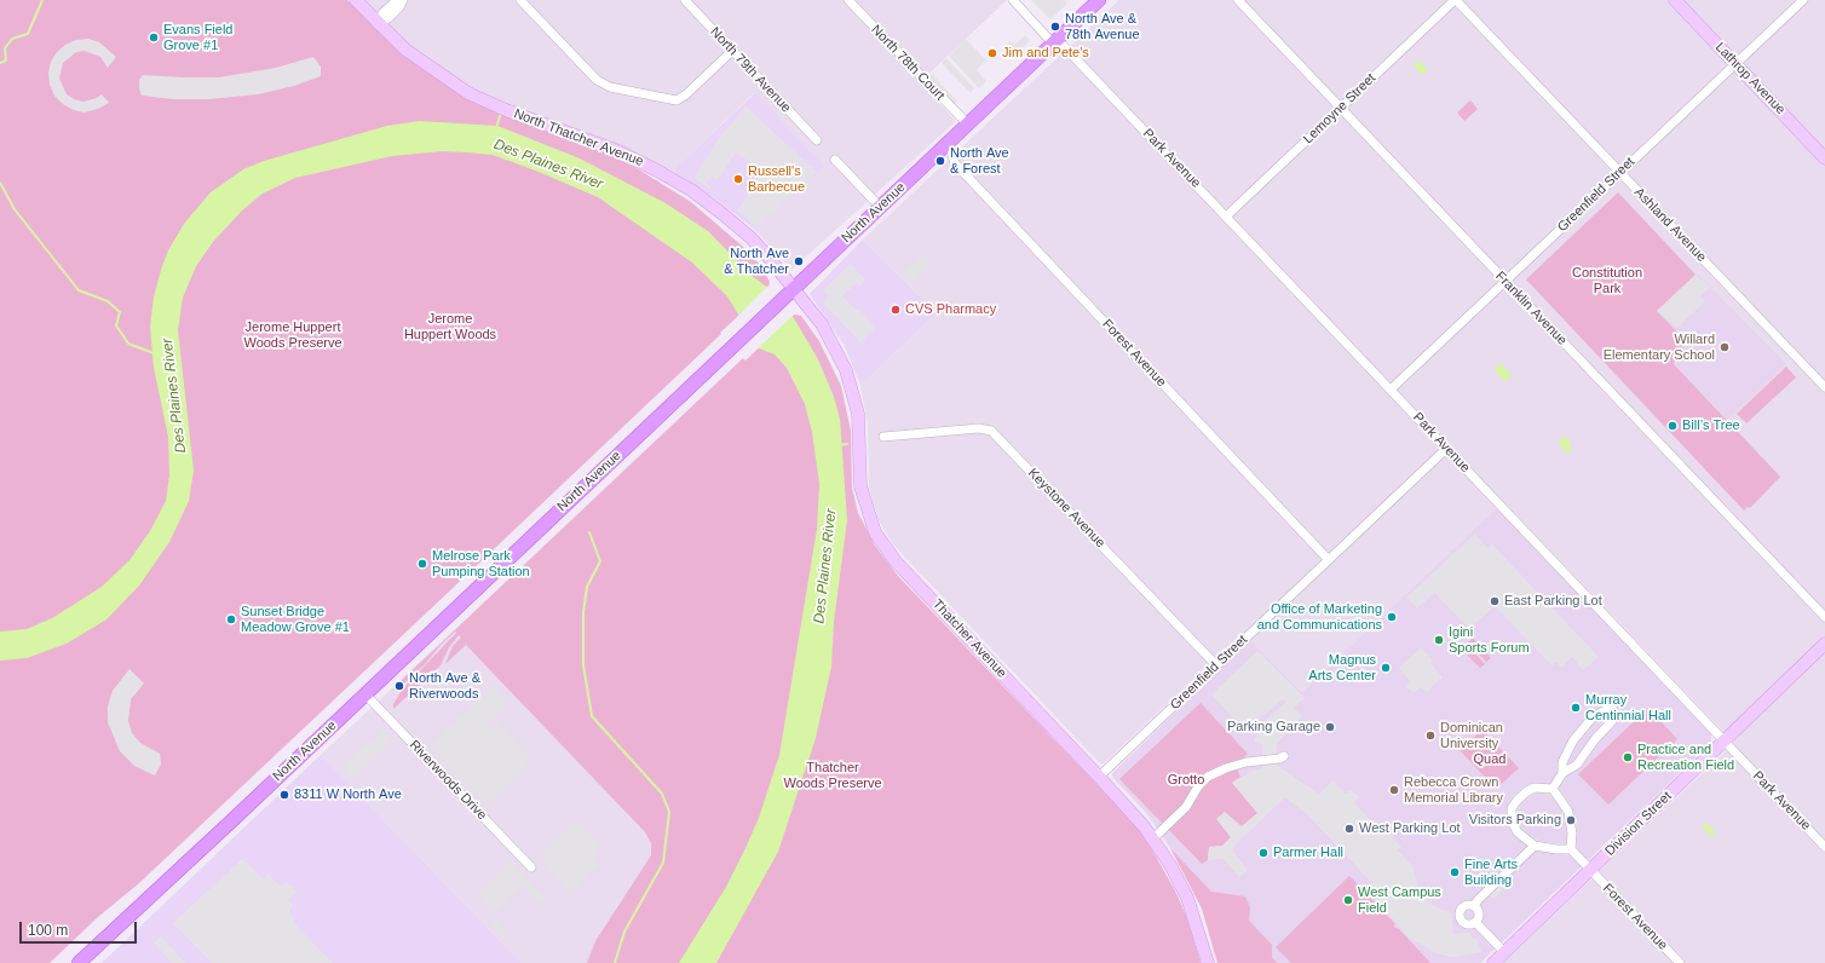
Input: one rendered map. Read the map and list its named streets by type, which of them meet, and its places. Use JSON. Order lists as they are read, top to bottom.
{
  "streets": {
    "main road": ["North Avenue"],
    "street": [
      "North 78th Court",
      "North 79th Avenue",
      "Lathrop Avenue",
      "Lemoyne Street",
      "North Thatcher Avenue",
      "Park Avenue",
      "Greenfield Street",
      "Ashland Avenue",
      "Franklin Avenue",
      "Forest Avenue",
      "Keystone Avenue",
      "Thatcher Avenue",
      "Riverwoods Drive",
      "Division Street"
    ]
  },
  "crossings": [
    ["North 78th Court", "North Avenue"],
    ["Lathrop Avenue", "Greenfield Street"],
    ["Lemoyne Street", "Park Avenue"],
    ["Lemoyne Street", "Ashland Avenue"],
    ["Lemoyne Street", "Franklin Avenue"],
    ["North Thatcher Avenue", "North Avenue"],
    ["North Thatcher Avenue", "Thatcher Avenue"],
    ["Park Avenue", "Greenfield Street"],
    ["Park Avenue", "North Avenue"],
    ["Park Avenue", "Division Street"],
    ["Greenfield Street", "Ashland Avenue"],
    ["Greenfield Street", "Franklin Avenue"],
    ["Greenfield Street", "Forest Avenue"],
    ["Greenfield Street", "Keystone Avenue"],
    ["Greenfield Street", "Thatcher Avenue"],
    ["North Avenue", "Forest Avenue"],
    ["North Avenue", "Thatcher Avenue"],
    ["North Avenue", "Riverwoods Drive"],
    ["Forest Avenue", "Division Street"]
  ],
  "water": ["Des Plaines River"],
  "parks": [
    "Constitution Park",
    "Jerome Huppert Woods",
    "Jerome Huppert Woods Preserve",
    "Quad",
    "Thatcher Woods Preserve",
    "Grotto"
  ],
  "places": [
    "North Ave & 78th Avenue",
    "Evans Field Grove #1",
    "Jim and Pete's",
    "North Ave & Forest",
    "Russell's Barbecue",
    "North Ave & Thatcher",
    "CVS Pharmacy",
    "Willard Elementary School",
    "Bill’s Tree",
    "Melrose Park Pumping Station",
    "East Parking Lot",
    "Office of Marketing and Communications",
    "Sunset Bridge Meadow Grove #1",
    "Igini Sports Forum",
    "Magnus Arts Center",
    "North Ave & Riverwoods",
    "Murray Centinnial Hall",
    "Parking Garage",
    "Dominican University",
    "Practice and Recreation Field",
    "Rebecca Crown Memorial Library",
    "8311 W North Ave",
    "Visitors Parking",
    "West Parking Lot",
    "Parmer Hall",
    "Fine Arts Building",
    "West Campus Field"
  ],
  "scale_bar": "100 m"
}
